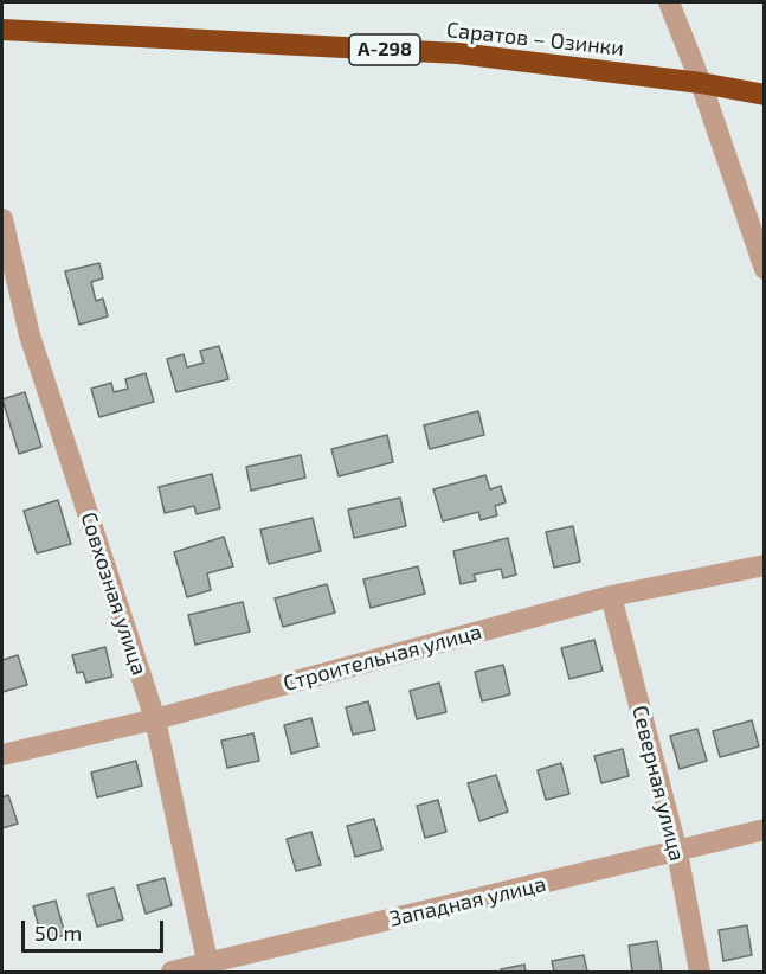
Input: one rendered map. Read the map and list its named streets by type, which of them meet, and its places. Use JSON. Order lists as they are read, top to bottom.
{
  "streets": {
    "highway": ["Саратов – Озинки", "А-298"],
    "street": [
      "Совхозная улица",
      "Строительная улица",
      "Северная улица",
      "Западная улица"
    ]
  },
  "crossings": [
    ["Совхозная улица", "Строительная улица"],
    ["Совхозная улица", "Западная улица"],
    ["Строительная улица", "Северная улица"],
    ["Северная улица", "Западная улица"]
  ],
  "scale_bar": "50 m"
}
